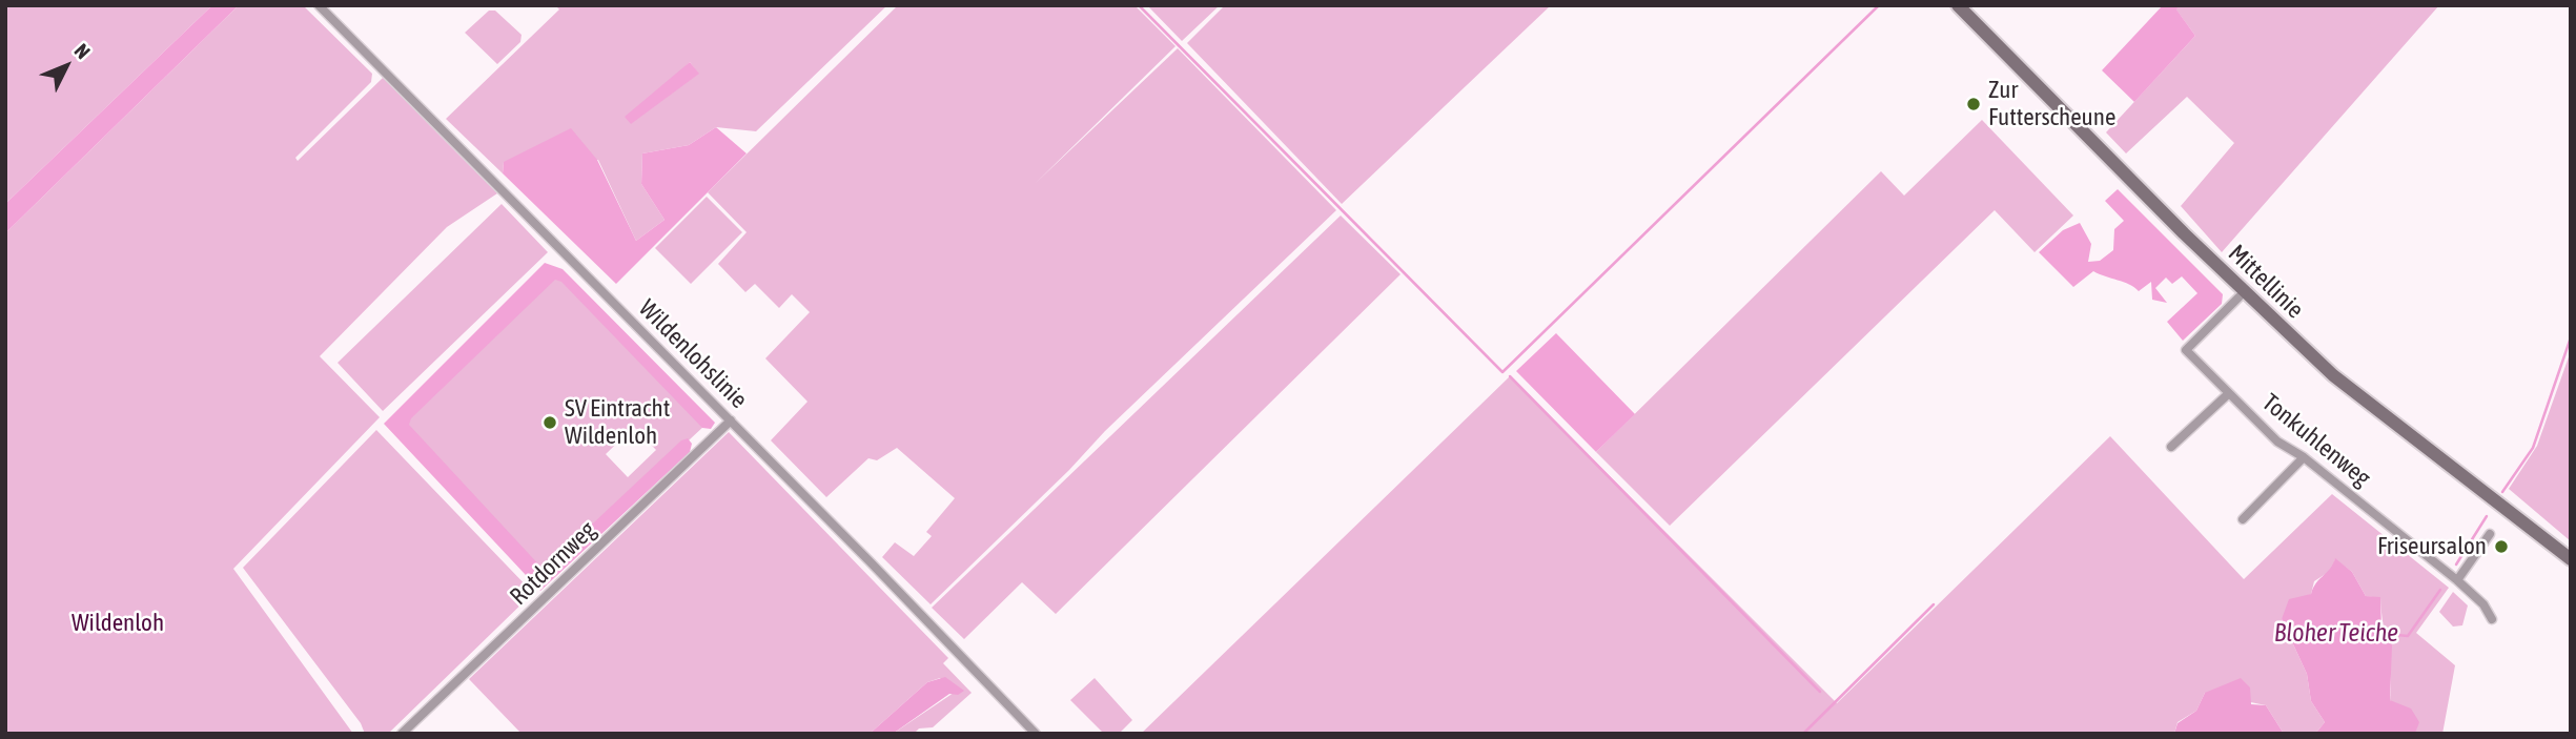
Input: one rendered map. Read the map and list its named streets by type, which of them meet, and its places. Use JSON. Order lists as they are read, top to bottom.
{
  "streets": {
    "street": [
      "Mittellinie",
      "Wildenlohslinie",
      "Tonkuhlenweg",
      "Rotdornweg"
    ]
  },
  "crossings": [
    ["Mittellinie", "Tonkuhlenweg"],
    ["Wildenlohslinie", "Rotdornweg"]
  ],
  "water": ["Bloher Teiche"],
  "parks": ["Wildenloh"],
  "places": ["Zur Futterscheune", "SV Eintracht Wildenloh", "Friseursalon"],
  "north": "top right"
}
